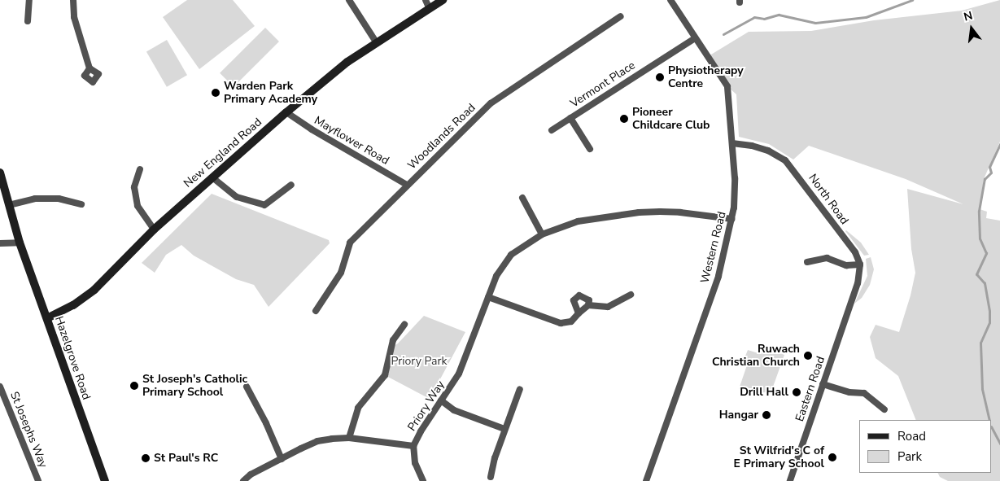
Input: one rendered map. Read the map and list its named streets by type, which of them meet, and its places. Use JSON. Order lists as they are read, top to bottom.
{
  "streets": {
    "street": [
      "Vermont Place",
      "Woodlands Road",
      "Mayflower Road",
      "New England Road",
      "North Road",
      "Western Road",
      "Hazelgrove Road",
      "Eastern Road",
      "Priory Way",
      "St Josephs Way"
    ]
  },
  "crossings": [
    ["Vermont Place", "Western Road"],
    ["Woodlands Road", "Mayflower Road"],
    ["Mayflower Road", "New England Road"],
    ["New England Road", "Hazelgrove Road"],
    ["North Road", "Western Road"],
    ["North Road", "Eastern Road"],
    ["Western Road", "Priory Way"]
  ],
  "parks": ["Priory Park"],
  "places": [
    "Physiotherapy Centre",
    "Warden Park Primary Academy",
    "Pioneer Childcare Club",
    "Ruwach Christian Church",
    "St Joseph's Catholic Primary School",
    "Drill Hall",
    "Hangar",
    "St Wilfrid's C of E Primary School",
    "St Paul's RC"
  ],
  "legend": ["Road", "Park"],
  "north": "top"
}
